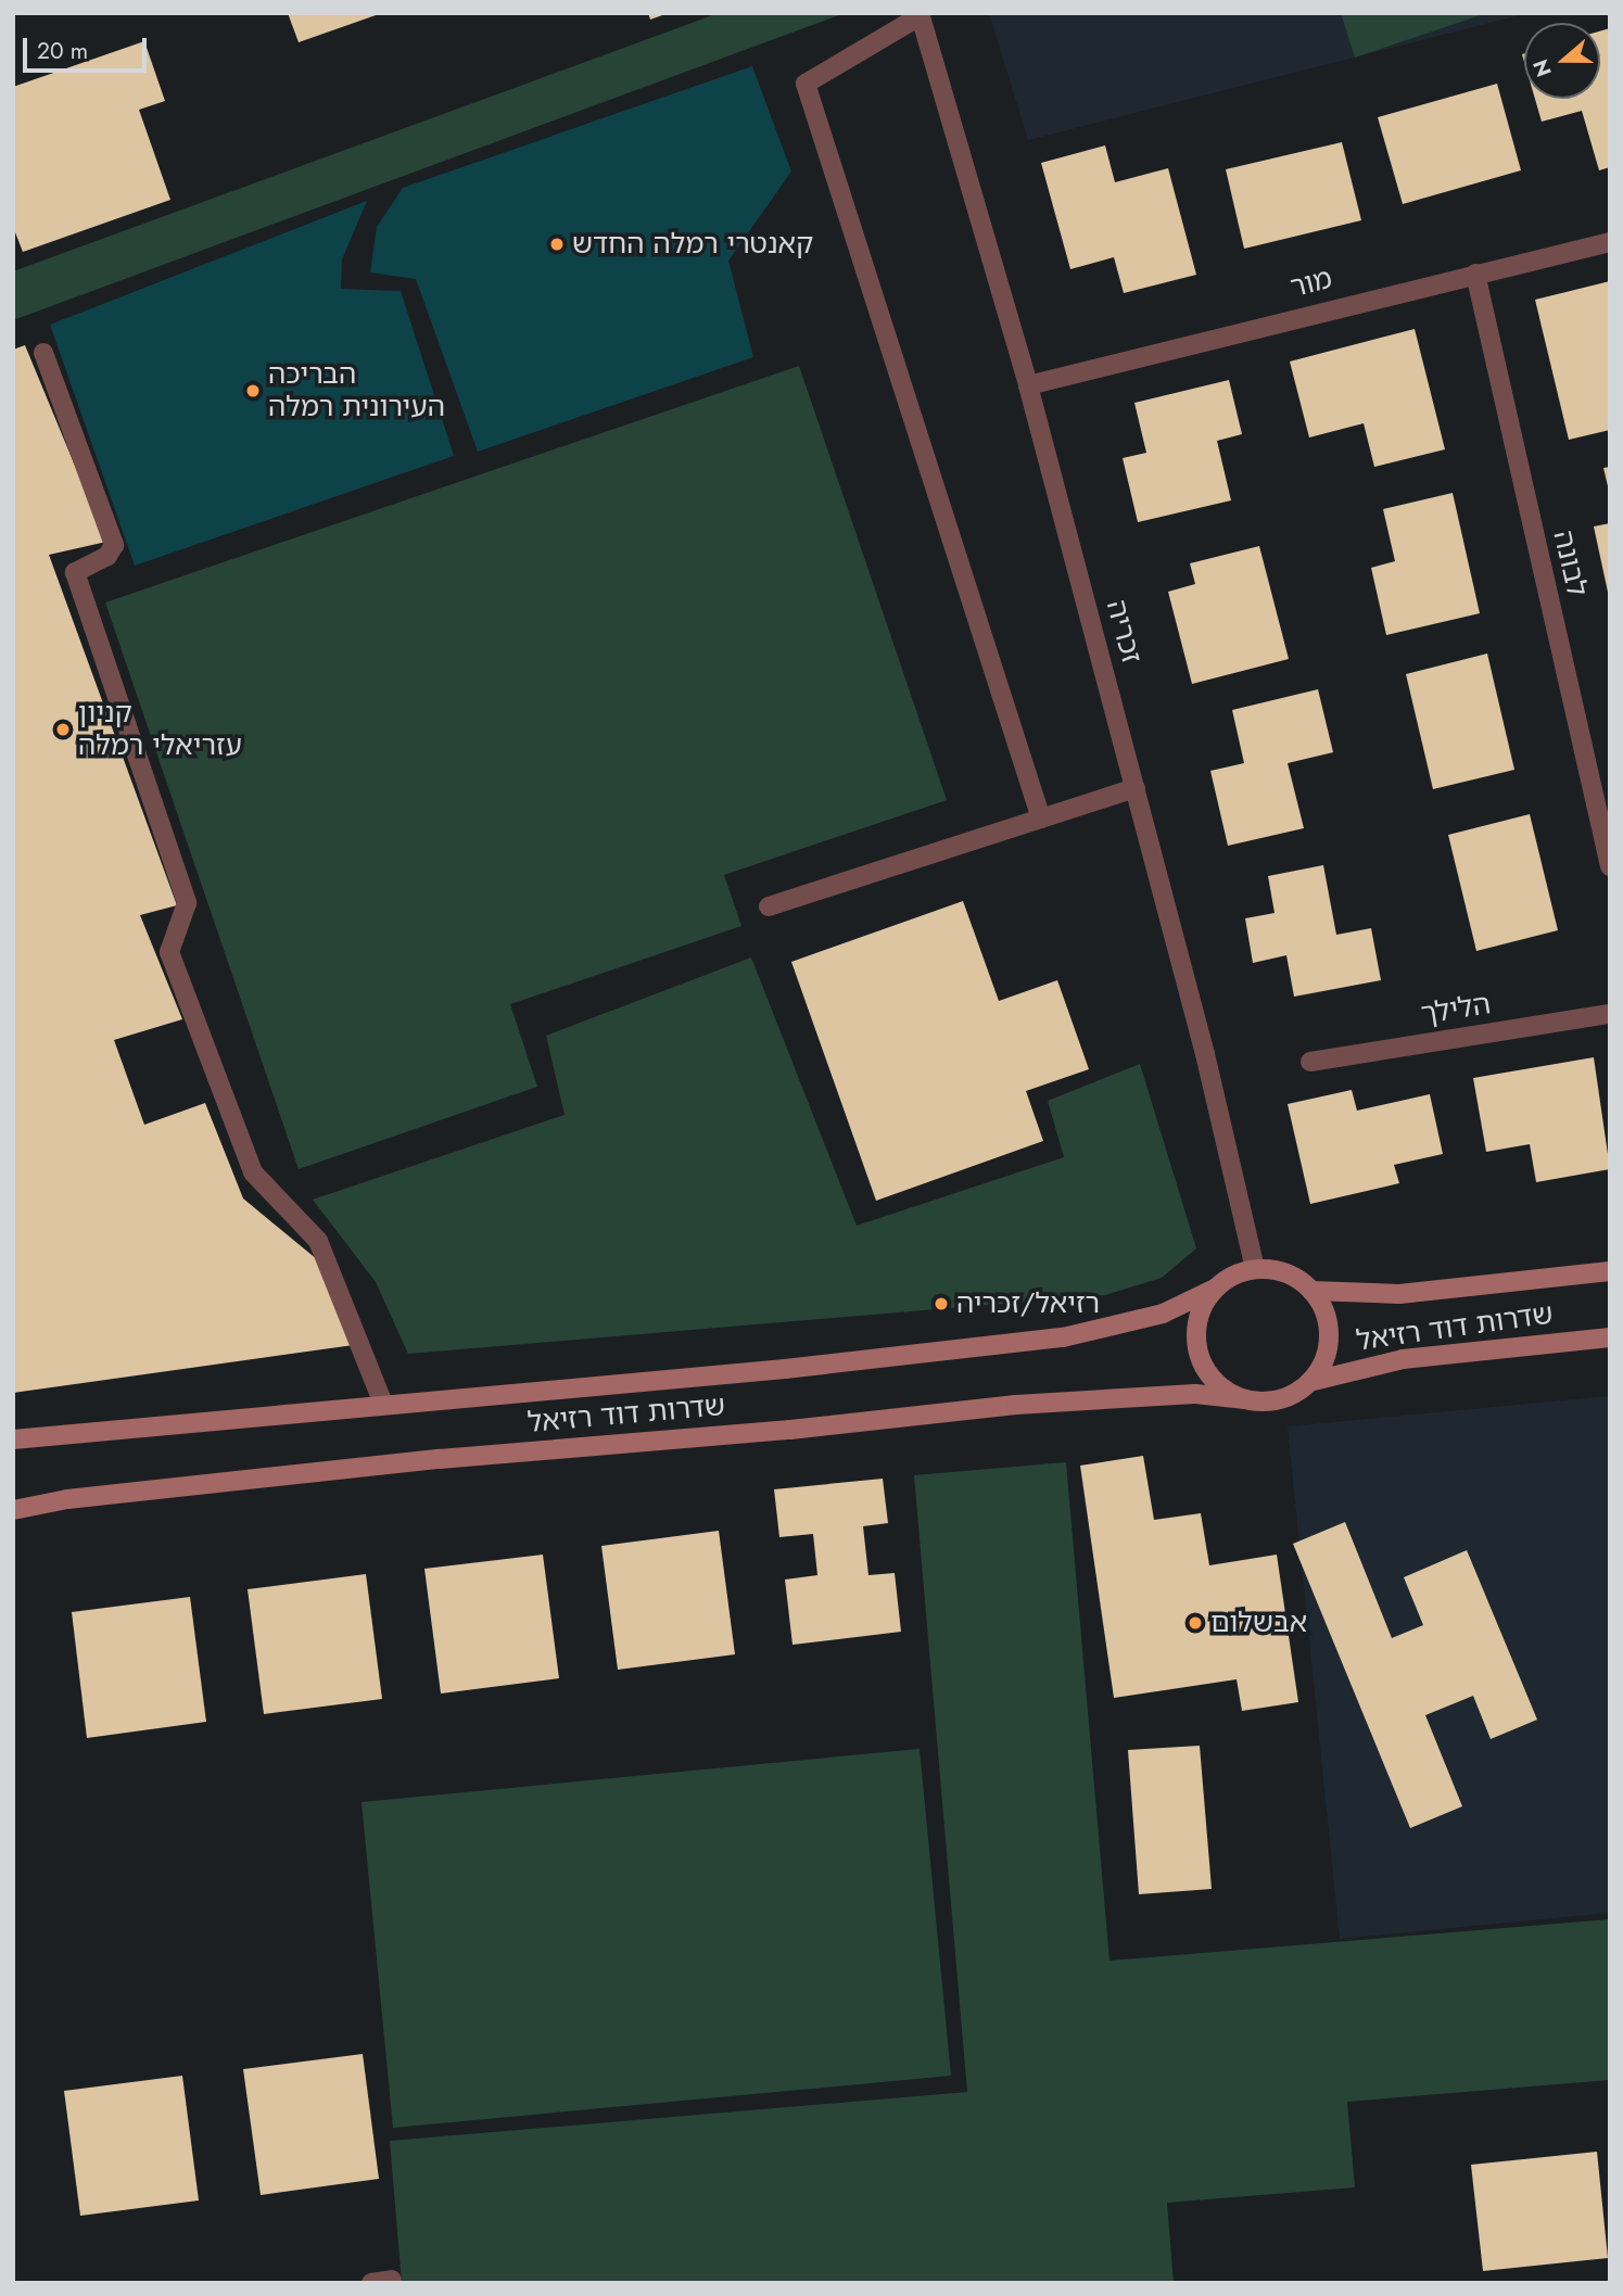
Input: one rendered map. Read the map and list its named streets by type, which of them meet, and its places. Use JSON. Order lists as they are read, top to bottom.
{
  "streets": {
    "main road": ["שדרות דוד רזיאל"],
    "street": [
      "מור",
      "לבונה",
      "זכריה",
      "הלילך"
    ]
  },
  "crossings": [
    ["מור", "לבונה"],
    ["מור", "זכריה"],
    ["זכריה", "שדרות דוד רזיאל"]
  ],
  "places": [
    "קאנטרי רמלה החדש",
    "הבריכה העירונית רמלה",
    "קניון עזריאלי רמלה",
    "רזיאל/זכריה",
    "אבשלום"
  ],
  "scale_bar": "20 m",
  "north": "left"
}
